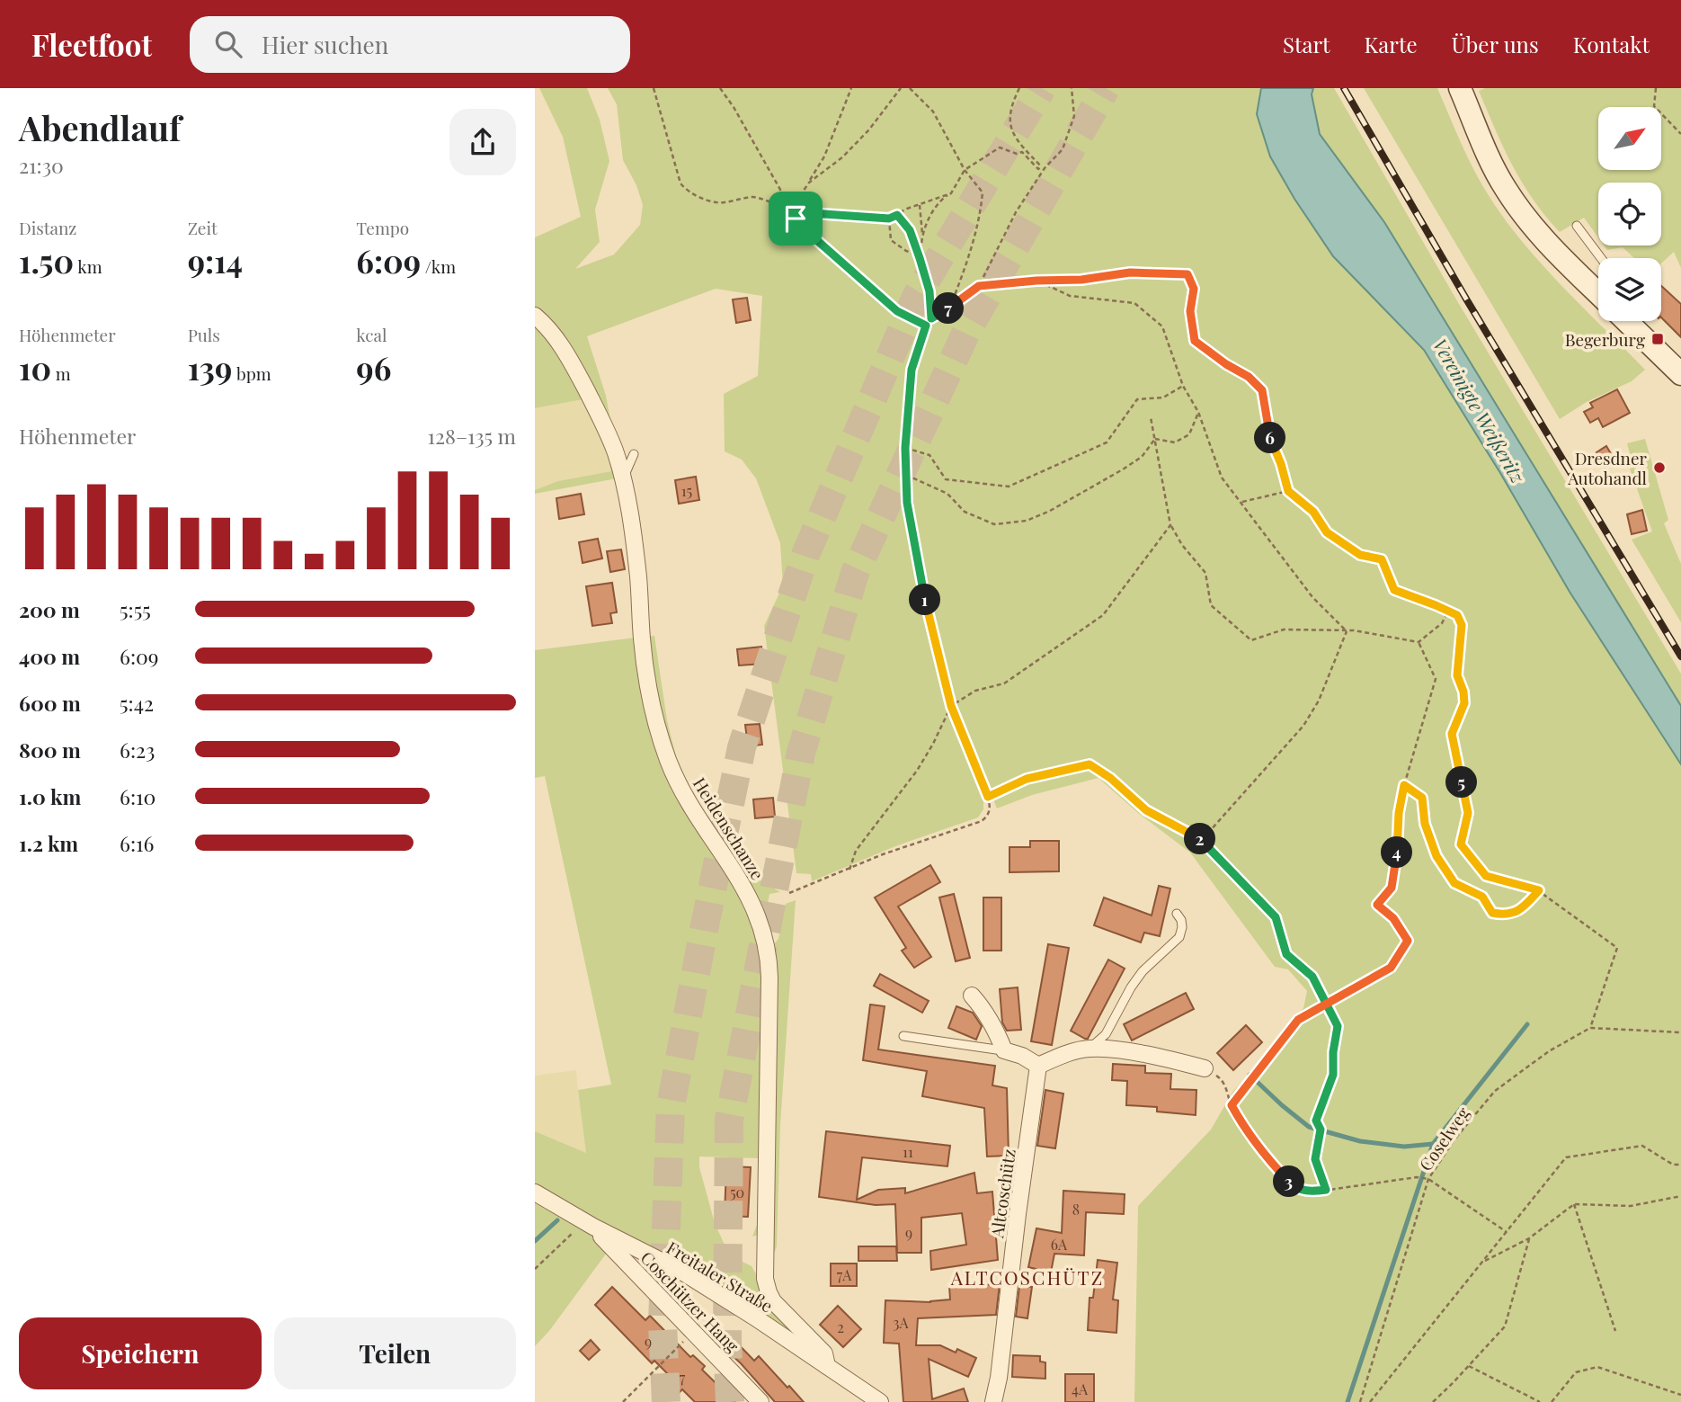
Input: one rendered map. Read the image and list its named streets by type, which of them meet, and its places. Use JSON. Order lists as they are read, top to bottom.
{
  "streets": {
    "street": [
      "Heidenschanze",
      "Altcoschütz",
      "Freitaler Straße",
      "Coschützer Hang"
    ],
    "path": ["Coselweg"]
  },
  "crossings": [
    ["Heidenschanze", "Freitaler Straße"],
    ["Freitaler Straße", "Coschützer Hang"]
  ],
  "districts": ["ALTCOSCHÜTZ"],
  "water": ["Vereinigte Weißeritz"],
  "places": {
    "transit": ["Begerburg"],
    "other": ["Dresdner Autohandl"]
  },
  "house_numbers": [
    "15",
    "11",
    "50",
    "8",
    "9",
    "6A",
    "7A",
    "3A",
    "2",
    "9",
    "7",
    "4A"
  ],
  "north": "top right",
  "page": {
    "header": "Fleetfoot",
    "search": "Hier suchen",
    "nav": [
      "Start",
      "Karte",
      "Über uns",
      "Kontakt"
    ],
    "heading": ["Abendlauf", "21:30"],
    "stats": [
      ["Distanz", "1.50 km"],
      ["Zeit", "9:14"],
      ["Tempo", "6:09 /km"],
      ["Höhenmeter", "10 m"],
      ["Puls", "139 bpm"],
      ["kcal", "96"]
    ],
    "pins": [
      "7",
      "6",
      "1",
      "5",
      "2",
      "4",
      "3"
    ],
    "chart": ["Höhenmeter", "128–135 m"],
    "list": [
      {
        "name": "200 m",
        "note": "5:55"
      },
      {
        "name": "400 m",
        "note": "6:09"
      },
      {
        "name": "600 m",
        "note": "5:42"
      },
      {
        "name": "800 m",
        "note": "6:23"
      },
      {
        "name": "1.0 km",
        "note": "6:10"
      },
      {
        "name": "1.2 km",
        "note": "6:16"
      }
    ],
    "buttons": ["Speichern", "Teilen"]
  }
}
